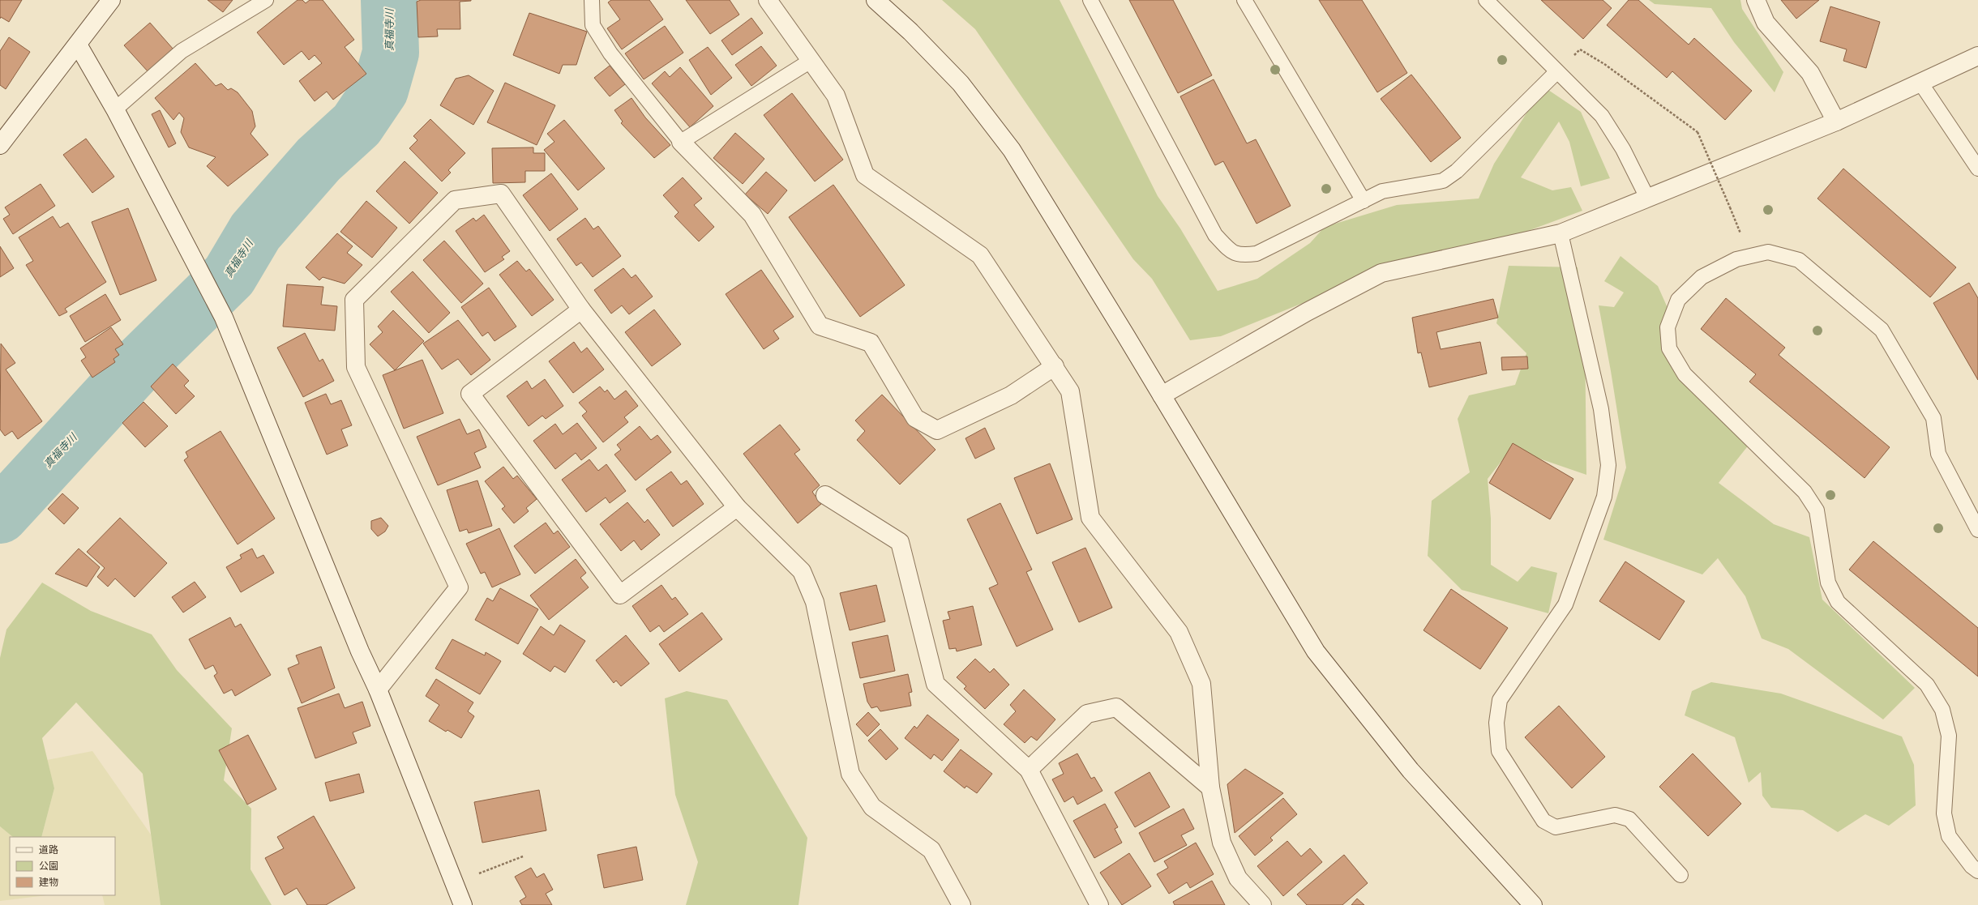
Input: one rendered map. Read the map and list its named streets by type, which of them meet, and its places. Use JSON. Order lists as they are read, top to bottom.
{
  "water": ["真福寺川"],
  "legend": ["道路", "公園", "建物"]
}
